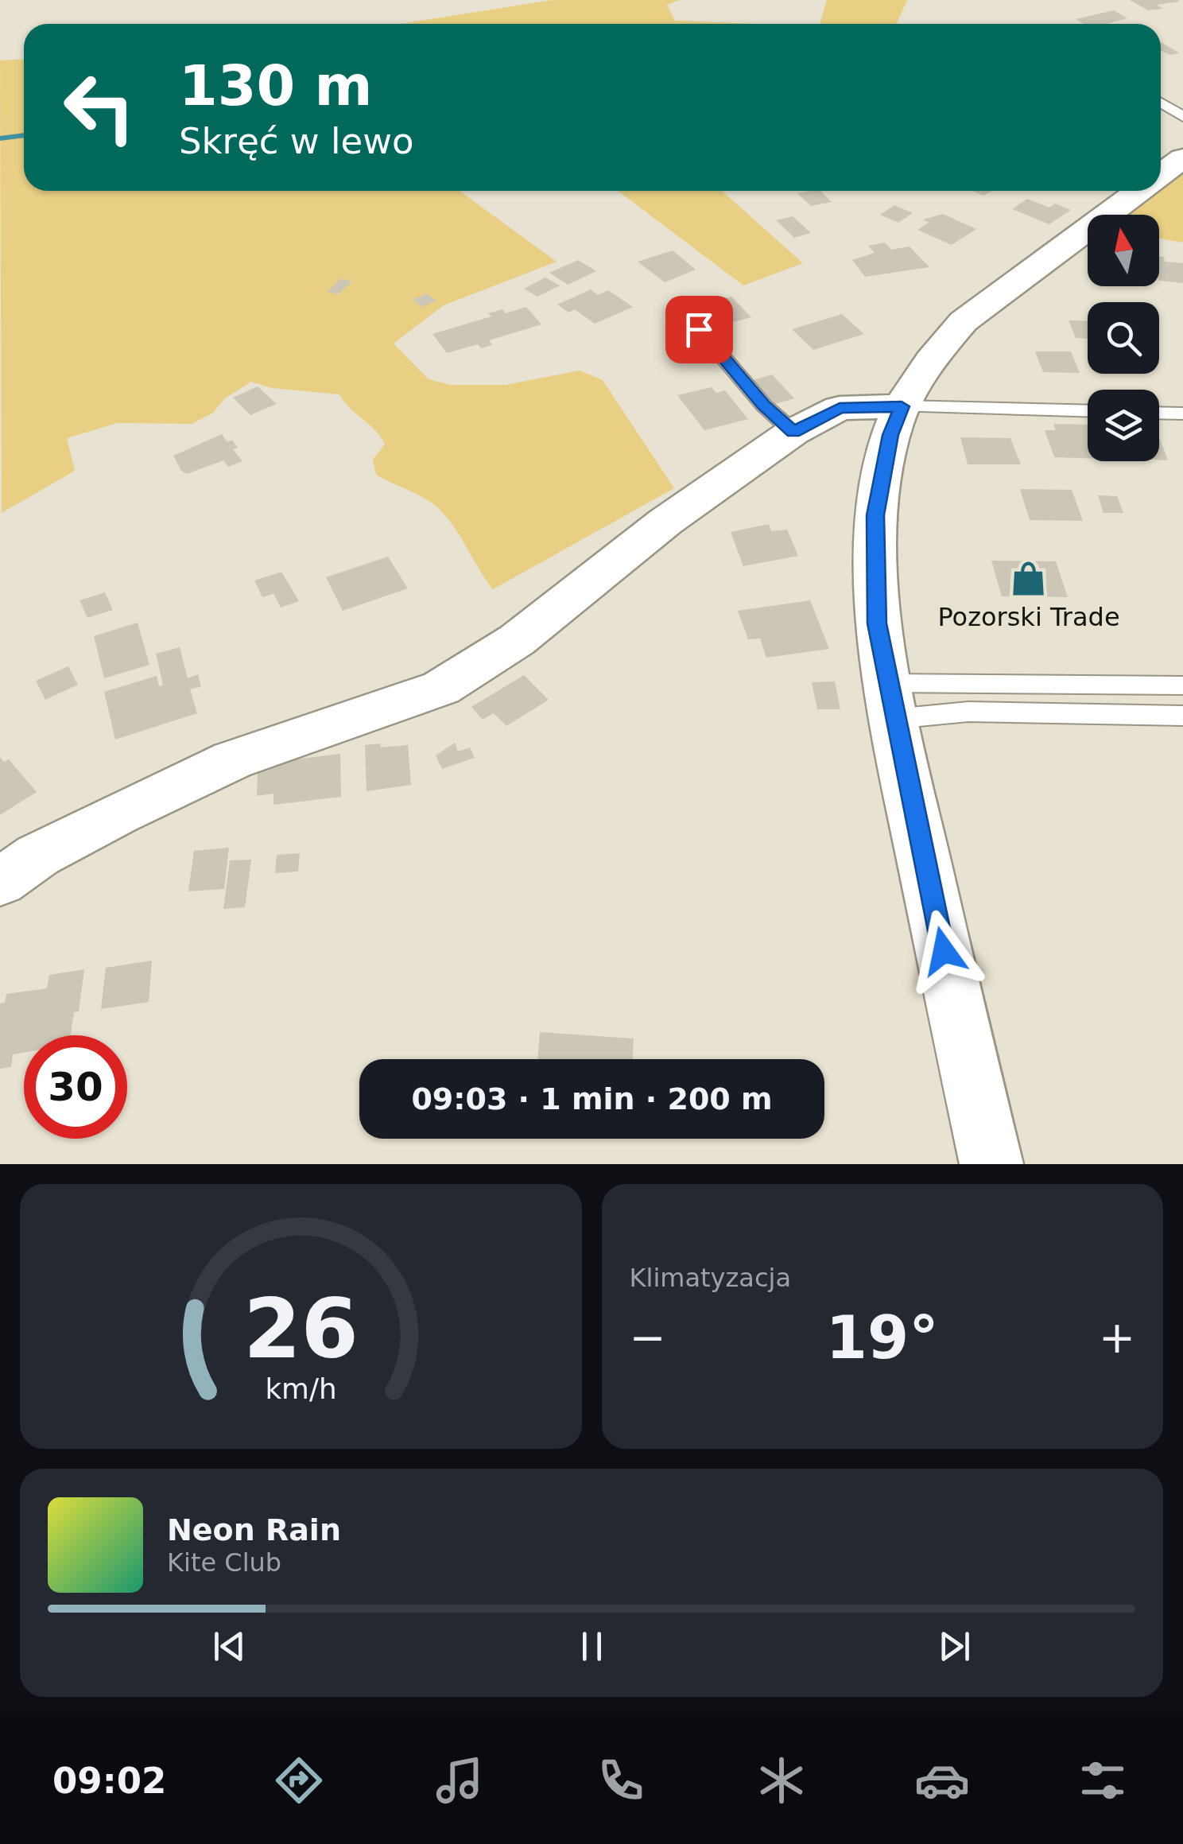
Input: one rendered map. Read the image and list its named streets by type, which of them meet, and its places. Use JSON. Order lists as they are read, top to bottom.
{
  "places": {
    "shop": ["Pozorski Trade"]
  },
  "north": "top",
  "page": {
    "turn": ["130 m", "Skręć w lewo"],
    "limit": "30",
    "trip": "09:03 · 1 min · 200 m",
    "tile": "Klimatyzacja",
    "heat": ["−", "19°", "+"],
    "song": ["Neon Rain", "Kite Club"],
    "tabs": "09:02",
    "gauge": ["26", "km/h"]
  }
}
